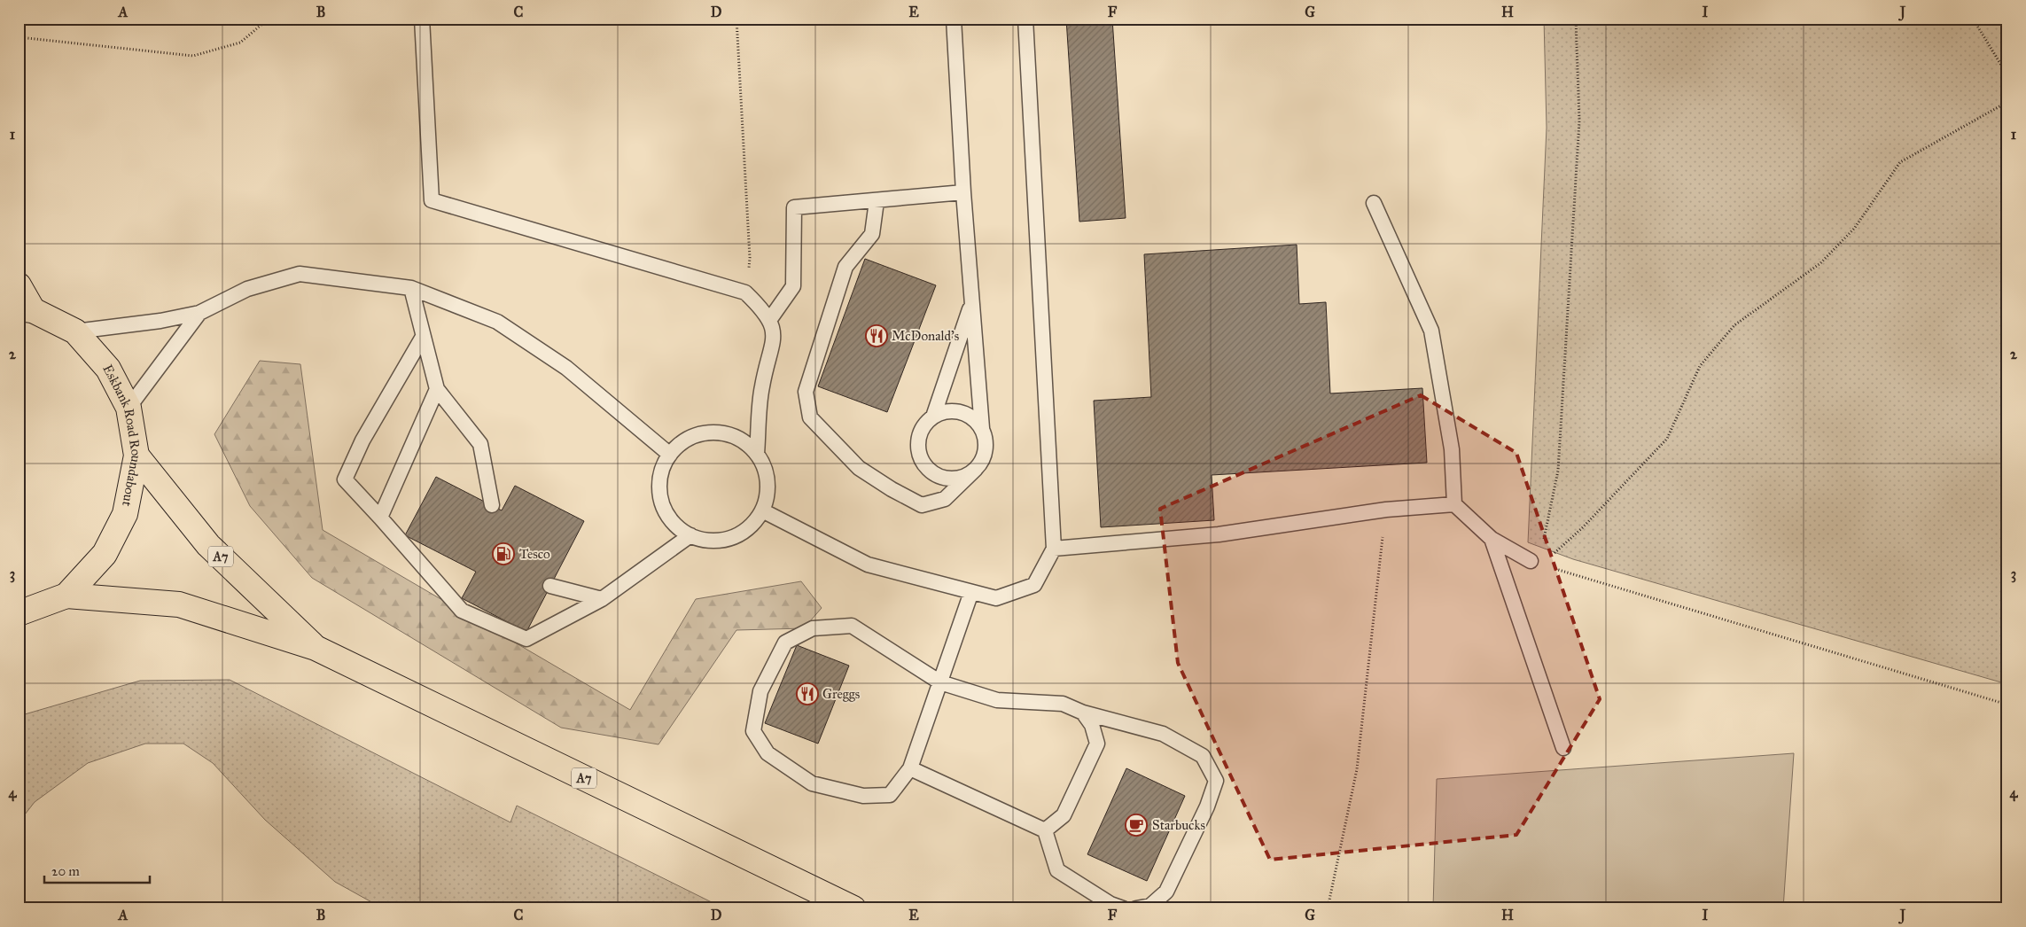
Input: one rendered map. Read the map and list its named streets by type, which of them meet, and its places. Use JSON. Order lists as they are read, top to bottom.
{
  "streets": {
    "main road": ["Eskbank Road Roundabout", "A7"]
  },
  "crossings": [
    ["Eskbank Road Roundabout", "A7"]
  ],
  "places": {
    "restaurant": ["McDonald's", "Greggs"],
    "fuel station": ["Tesco"],
    "cafe": ["Starbucks"]
  },
  "scale_bar": "20 m",
  "grid": {
    "columns": [
      "A",
      "B",
      "C",
      "D",
      "E",
      "F",
      "G",
      "H",
      "I",
      "J"
    ],
    "rows": [
      "1",
      "2",
      "3",
      "4"
    ]
  }
}
